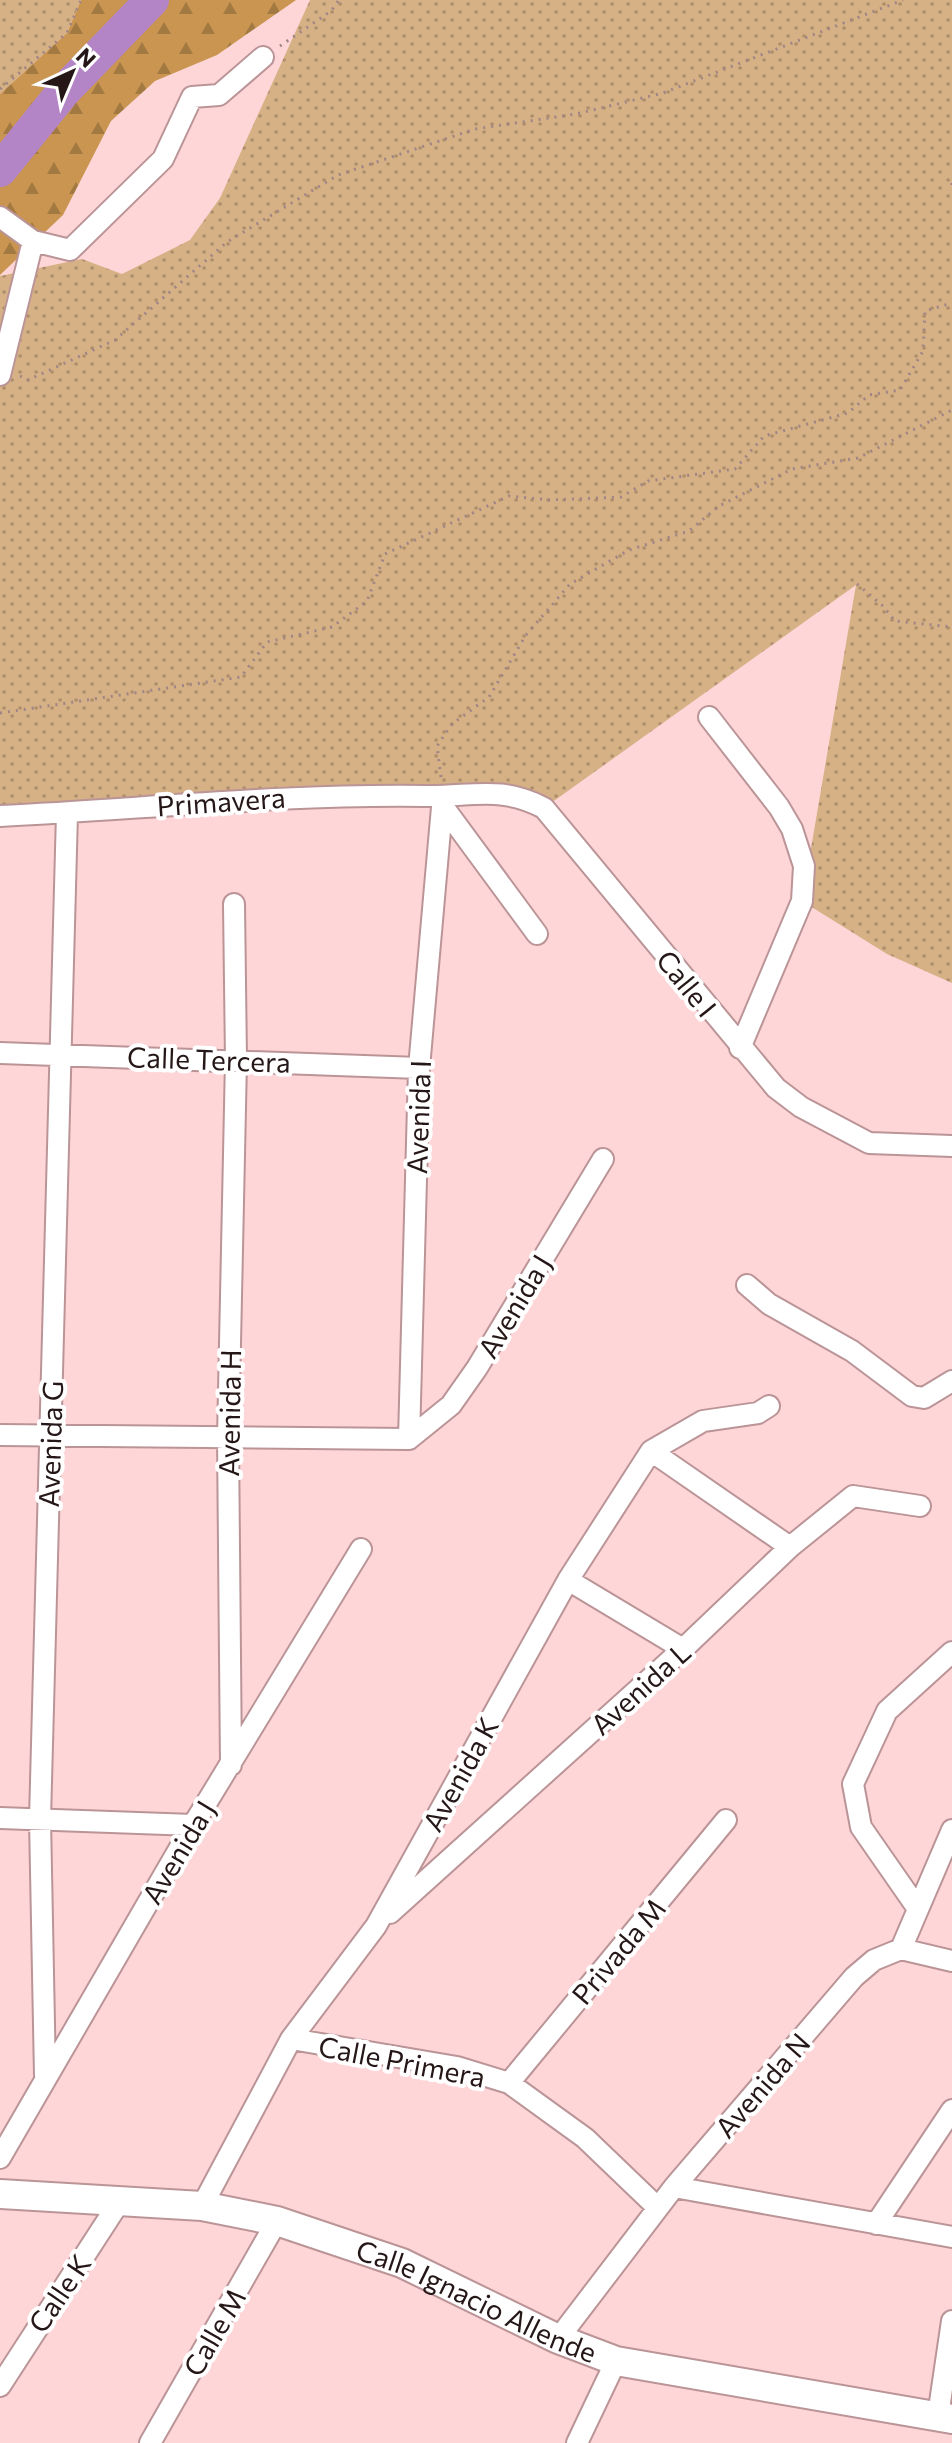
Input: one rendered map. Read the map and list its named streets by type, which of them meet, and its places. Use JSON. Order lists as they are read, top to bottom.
{
  "streets": {
    "street": [
      "Primavera",
      "Calle I",
      "Calle Tercera",
      "Avenida I",
      "Avenida J",
      "Avenida H",
      "Avenida G",
      "Avenida L",
      "Avenida K",
      "Privada M",
      "Calle Primera",
      "Avenida N",
      "Calle K",
      "Calle Ignacio Allende",
      "Calle M"
    ]
  },
  "crossings": [
    ["Primavera", "Calle I"],
    ["Primavera", "Avenida I"],
    ["Primavera", "Avenida G"],
    ["Calle I", "Avenida I"],
    ["Calle Tercera", "Avenida I"],
    ["Calle Tercera", "Avenida H"],
    ["Calle Tercera", "Avenida G"],
    ["Avenida I", "Avenida J"],
    ["Avenida J", "Avenida H"],
    ["Avenida J", "Avenida G"],
    ["Avenida L", "Avenida K"],
    ["Avenida K", "Calle Primera"],
    ["Avenida K", "Calle Ignacio Allende"],
    ["Privada M", "Calle Primera"],
    ["Calle Primera", "Avenida N"],
    ["Avenida N", "Calle Ignacio Allende"],
    ["Calle K", "Calle Ignacio Allende"],
    ["Calle Ignacio Allende", "Calle M"]
  ],
  "north": "top right"
}
